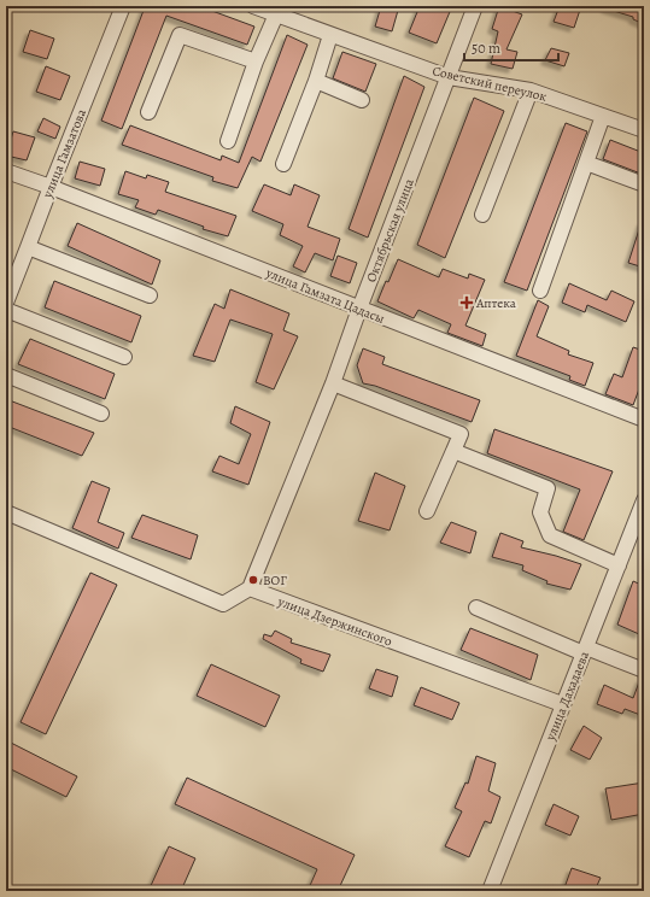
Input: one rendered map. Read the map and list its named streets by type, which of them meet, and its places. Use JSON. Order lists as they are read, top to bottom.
{
  "streets": {
    "street": [
      "Советский переулок",
      "улица Гамзатова",
      "Октябрьская улица",
      "улица Гамзата Цадасы",
      "улица Дзержинского",
      "улица Дахадаева"
    ]
  },
  "crossings": [
    ["Советский переулок", "Октябрьская улица"],
    ["улица Гамзатова", "улица Гамзата Цадасы"],
    ["Октябрьская улица", "улица Гамзата Цадасы"],
    ["Октябрьская улица", "улица Дзержинского"],
    ["улица Дзержинского", "улица Дахадаева"]
  ],
  "places": {
    "health": ["Аптека"],
    "other": ["ВОГ"]
  },
  "scale_bar": "50 m"
}
